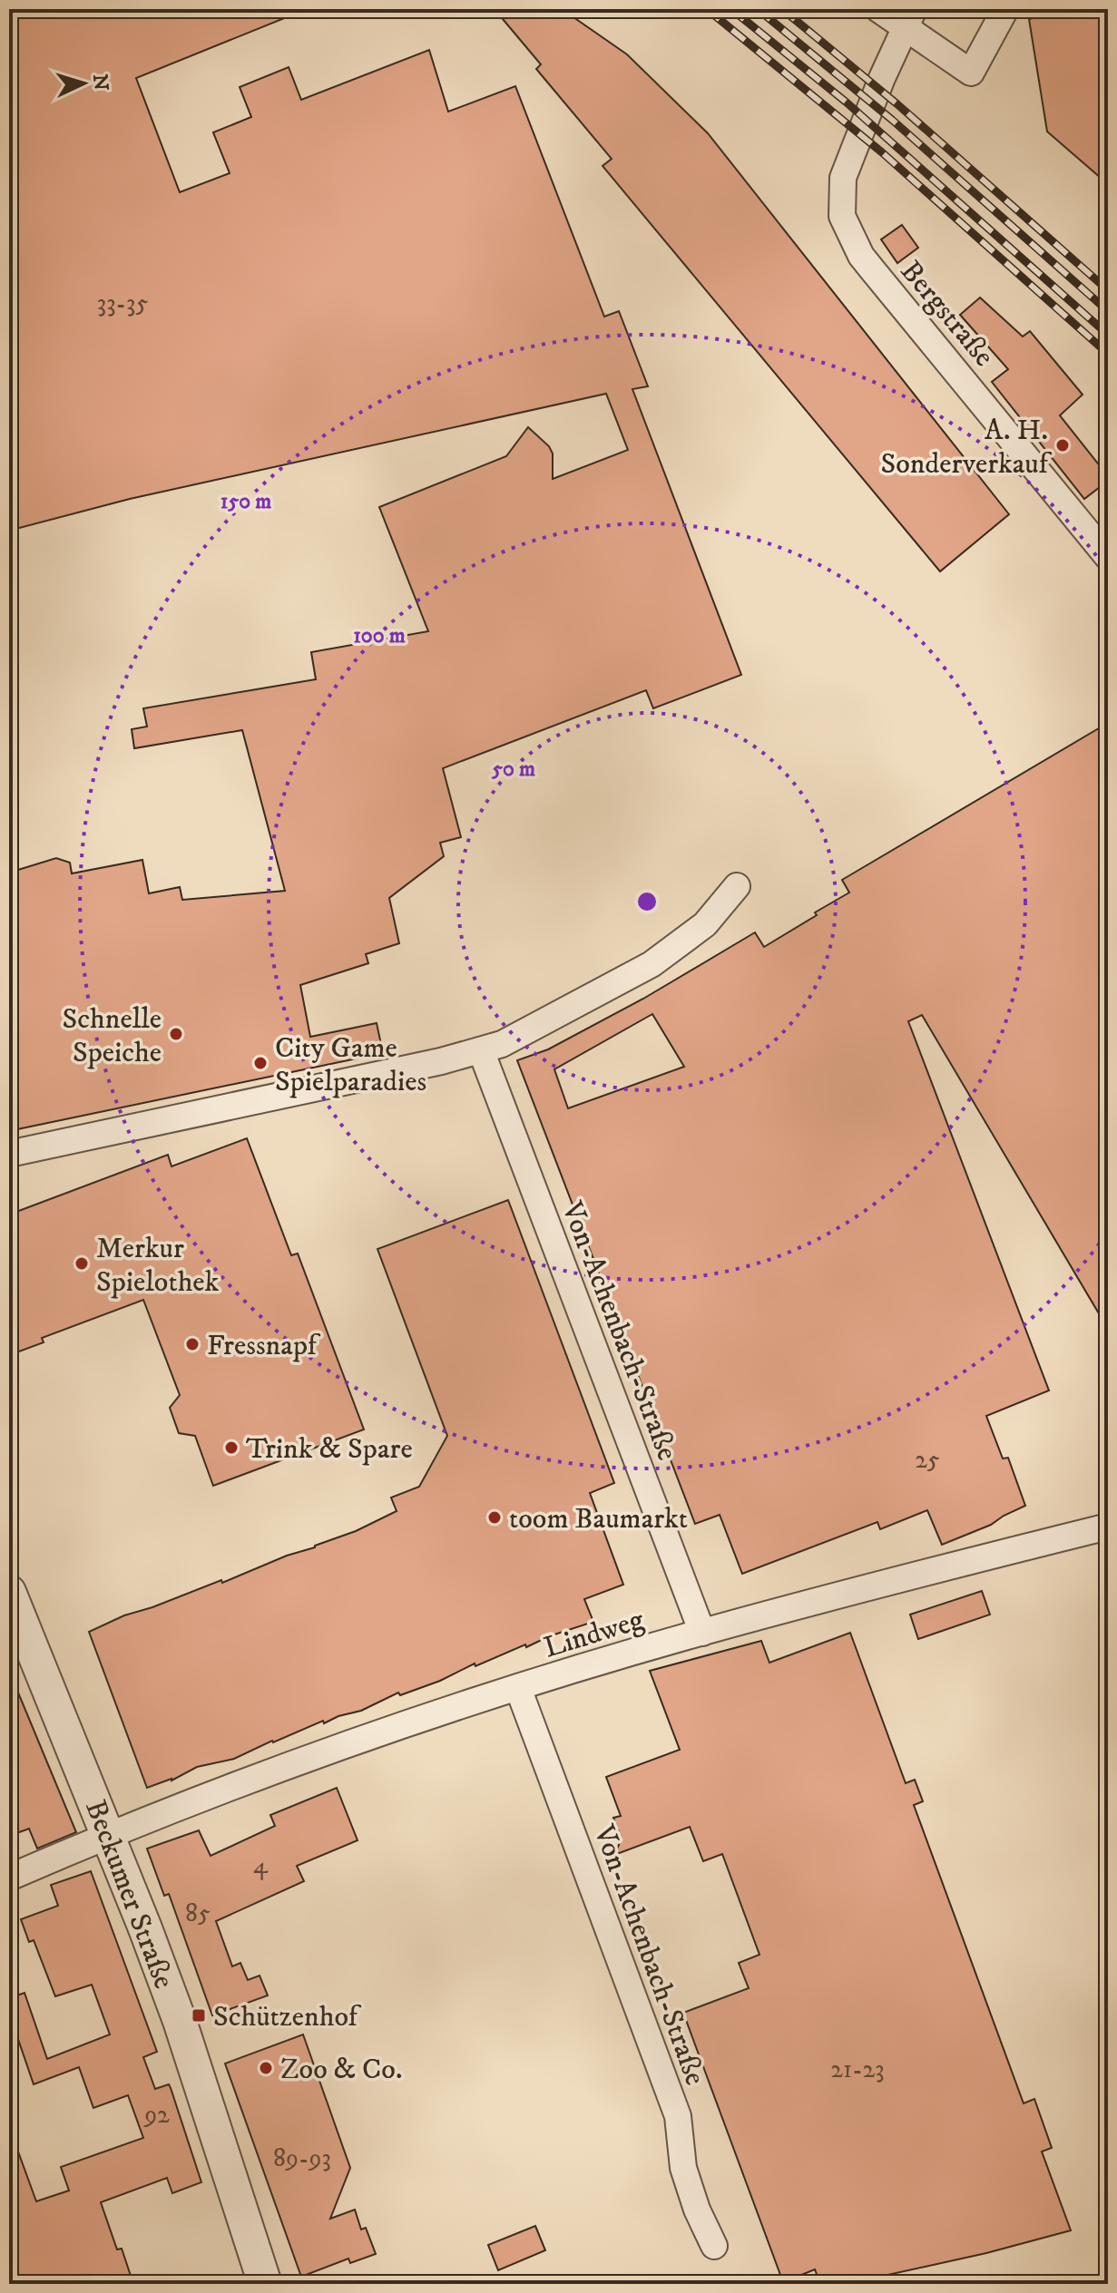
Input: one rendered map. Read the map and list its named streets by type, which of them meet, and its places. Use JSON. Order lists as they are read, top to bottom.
{
  "streets": {
    "street": [
      "Bergstraße",
      "Von-Achenbach-Straße",
      "Lindweg",
      "Beckumer Straße"
    ]
  },
  "crossings": [
    ["Von-Achenbach-Straße", "Lindweg"],
    ["Lindweg", "Beckumer Straße"]
  ],
  "places": {
    "other": [
      "A. H. Sonderverkauf",
      "Schnelle Speiche",
      "City Game Spielparadies",
      "Merkur Spielothek",
      "Fressnapf",
      "Trink & Spare",
      "toom Baumarkt",
      "Zoo & Co."
    ],
    "transit": ["Schützenhof"]
  },
  "house_numbers": [
    "33-35",
    "25",
    "4",
    "85",
    "21-23",
    "92",
    "89-93"
  ],
  "north": "right",
  "rings": ["150 m", "100 m", "50 m"]
}
